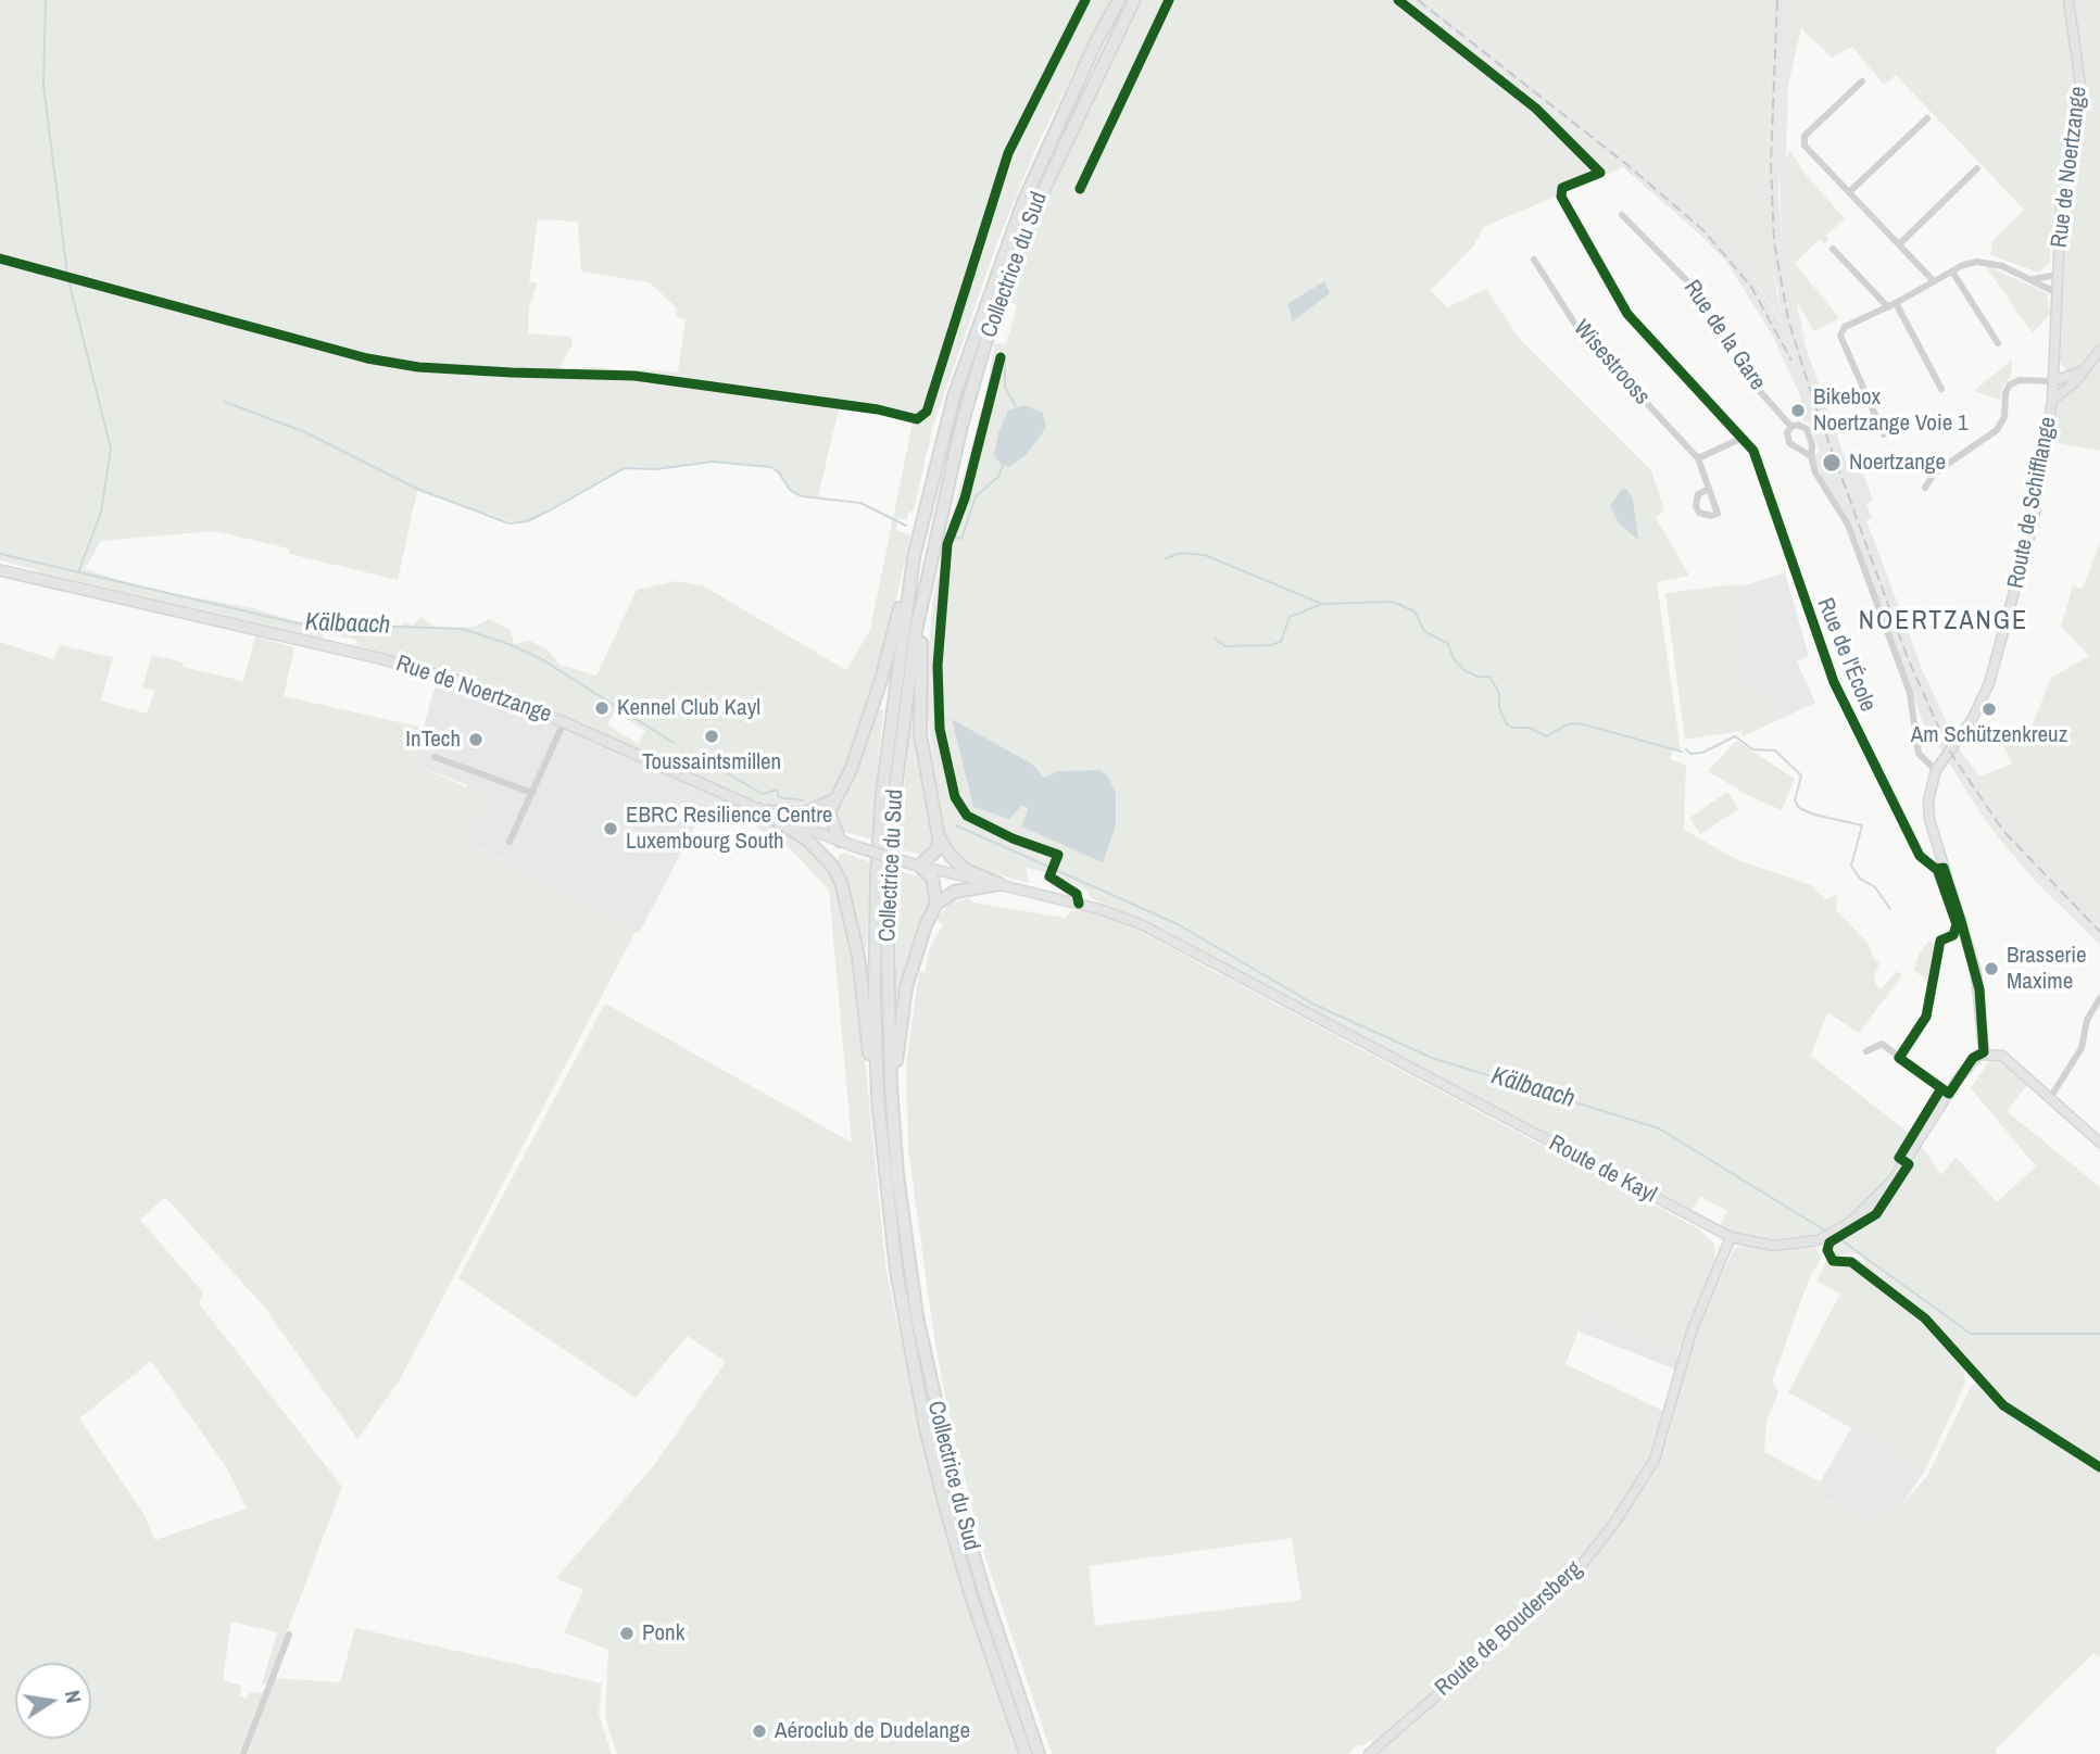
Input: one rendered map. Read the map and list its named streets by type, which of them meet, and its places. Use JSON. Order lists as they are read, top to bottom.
{
  "streets": {
    "highway": ["Collectrice du Sud"],
    "main road": [
      "Rue de Noertzange",
      "Route de Schifflange",
      "Route de Kayl",
      "Route de Boudersberg"
    ],
    "street": ["Rue de la Gare", "Wisestrooss", "Rue de l'École"]
  },
  "crossings": [
    ["Rue de Noertzange", "Route de Schifflange"],
    ["Rue de Noertzange", "Route de Kayl"],
    ["Rue de la Gare", "Route de Schifflange"],
    ["Wisestrooss", "Rue de l'École"],
    ["Route de Kayl", "Route de Boudersberg"]
  ],
  "districts": ["NOERTZANGE"],
  "water": ["Kälbaach"],
  "places": [
    "Bikebox Noertzange Voie 1",
    "Noertzange",
    "Kennel Club Kayl",
    "Am Schützenkreuz",
    "Toussaintsmillen",
    "InTech",
    "EBRC Resilience Centre Luxembourg South",
    "Brasserie Maxime",
    "Ponk",
    "Aéroclub de Dudelange"
  ],
  "north": "right"
}
